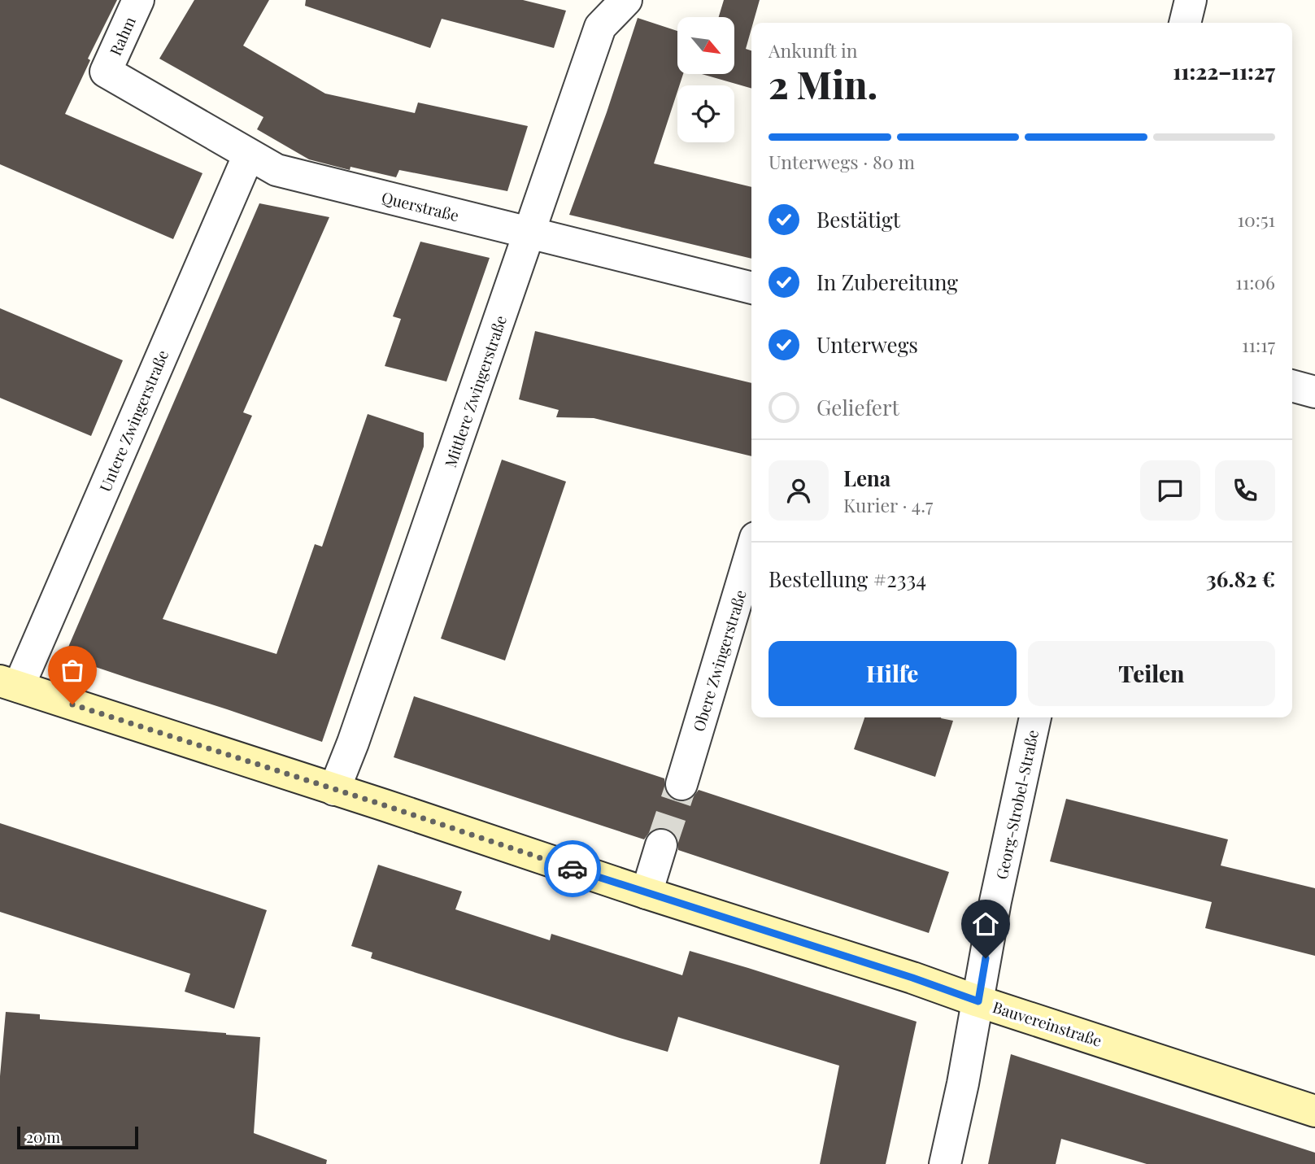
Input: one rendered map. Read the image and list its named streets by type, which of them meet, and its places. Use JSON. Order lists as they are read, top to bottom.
{
  "streets": {
    "street": [
      "Rahm",
      "Querstraße",
      "Mittlere Zwingerstraße",
      "Untere Zwingerstraße",
      "Obere Zwingerstraße",
      "Georg-Strobel-Straße",
      "Bauvereinstraße"
    ]
  },
  "crossings": [
    ["Rahm", "Querstraße"],
    ["Querstraße", "Mittlere Zwingerstraße"],
    ["Querstraße", "Untere Zwingerstraße"],
    ["Mittlere Zwingerstraße", "Bauvereinstraße"],
    ["Untere Zwingerstraße", "Bauvereinstraße"],
    ["Georg-Strobel-Straße", "Bauvereinstraße"]
  ],
  "scale_bar": "20 m",
  "north": "bottom right",
  "page": {
    "heading": ["2 Min.", "Ankunft in", "11:22–11:27"],
    "panel": [
      "Lena",
      "Kurier · 4.7",
      "Bestellung #2334",
      "36.82 €"
    ],
    "bar": "Unterwegs · 80 m",
    "list": [
      ["Bestätigt", "10:51"],
      ["In Zubereitung", "11:06"],
      ["Unterwegs", "11:17"],
      "Geliefert"
    ],
    "buttons": ["Hilfe", "Teilen"],
    "scale": "20 m"
  }
}
